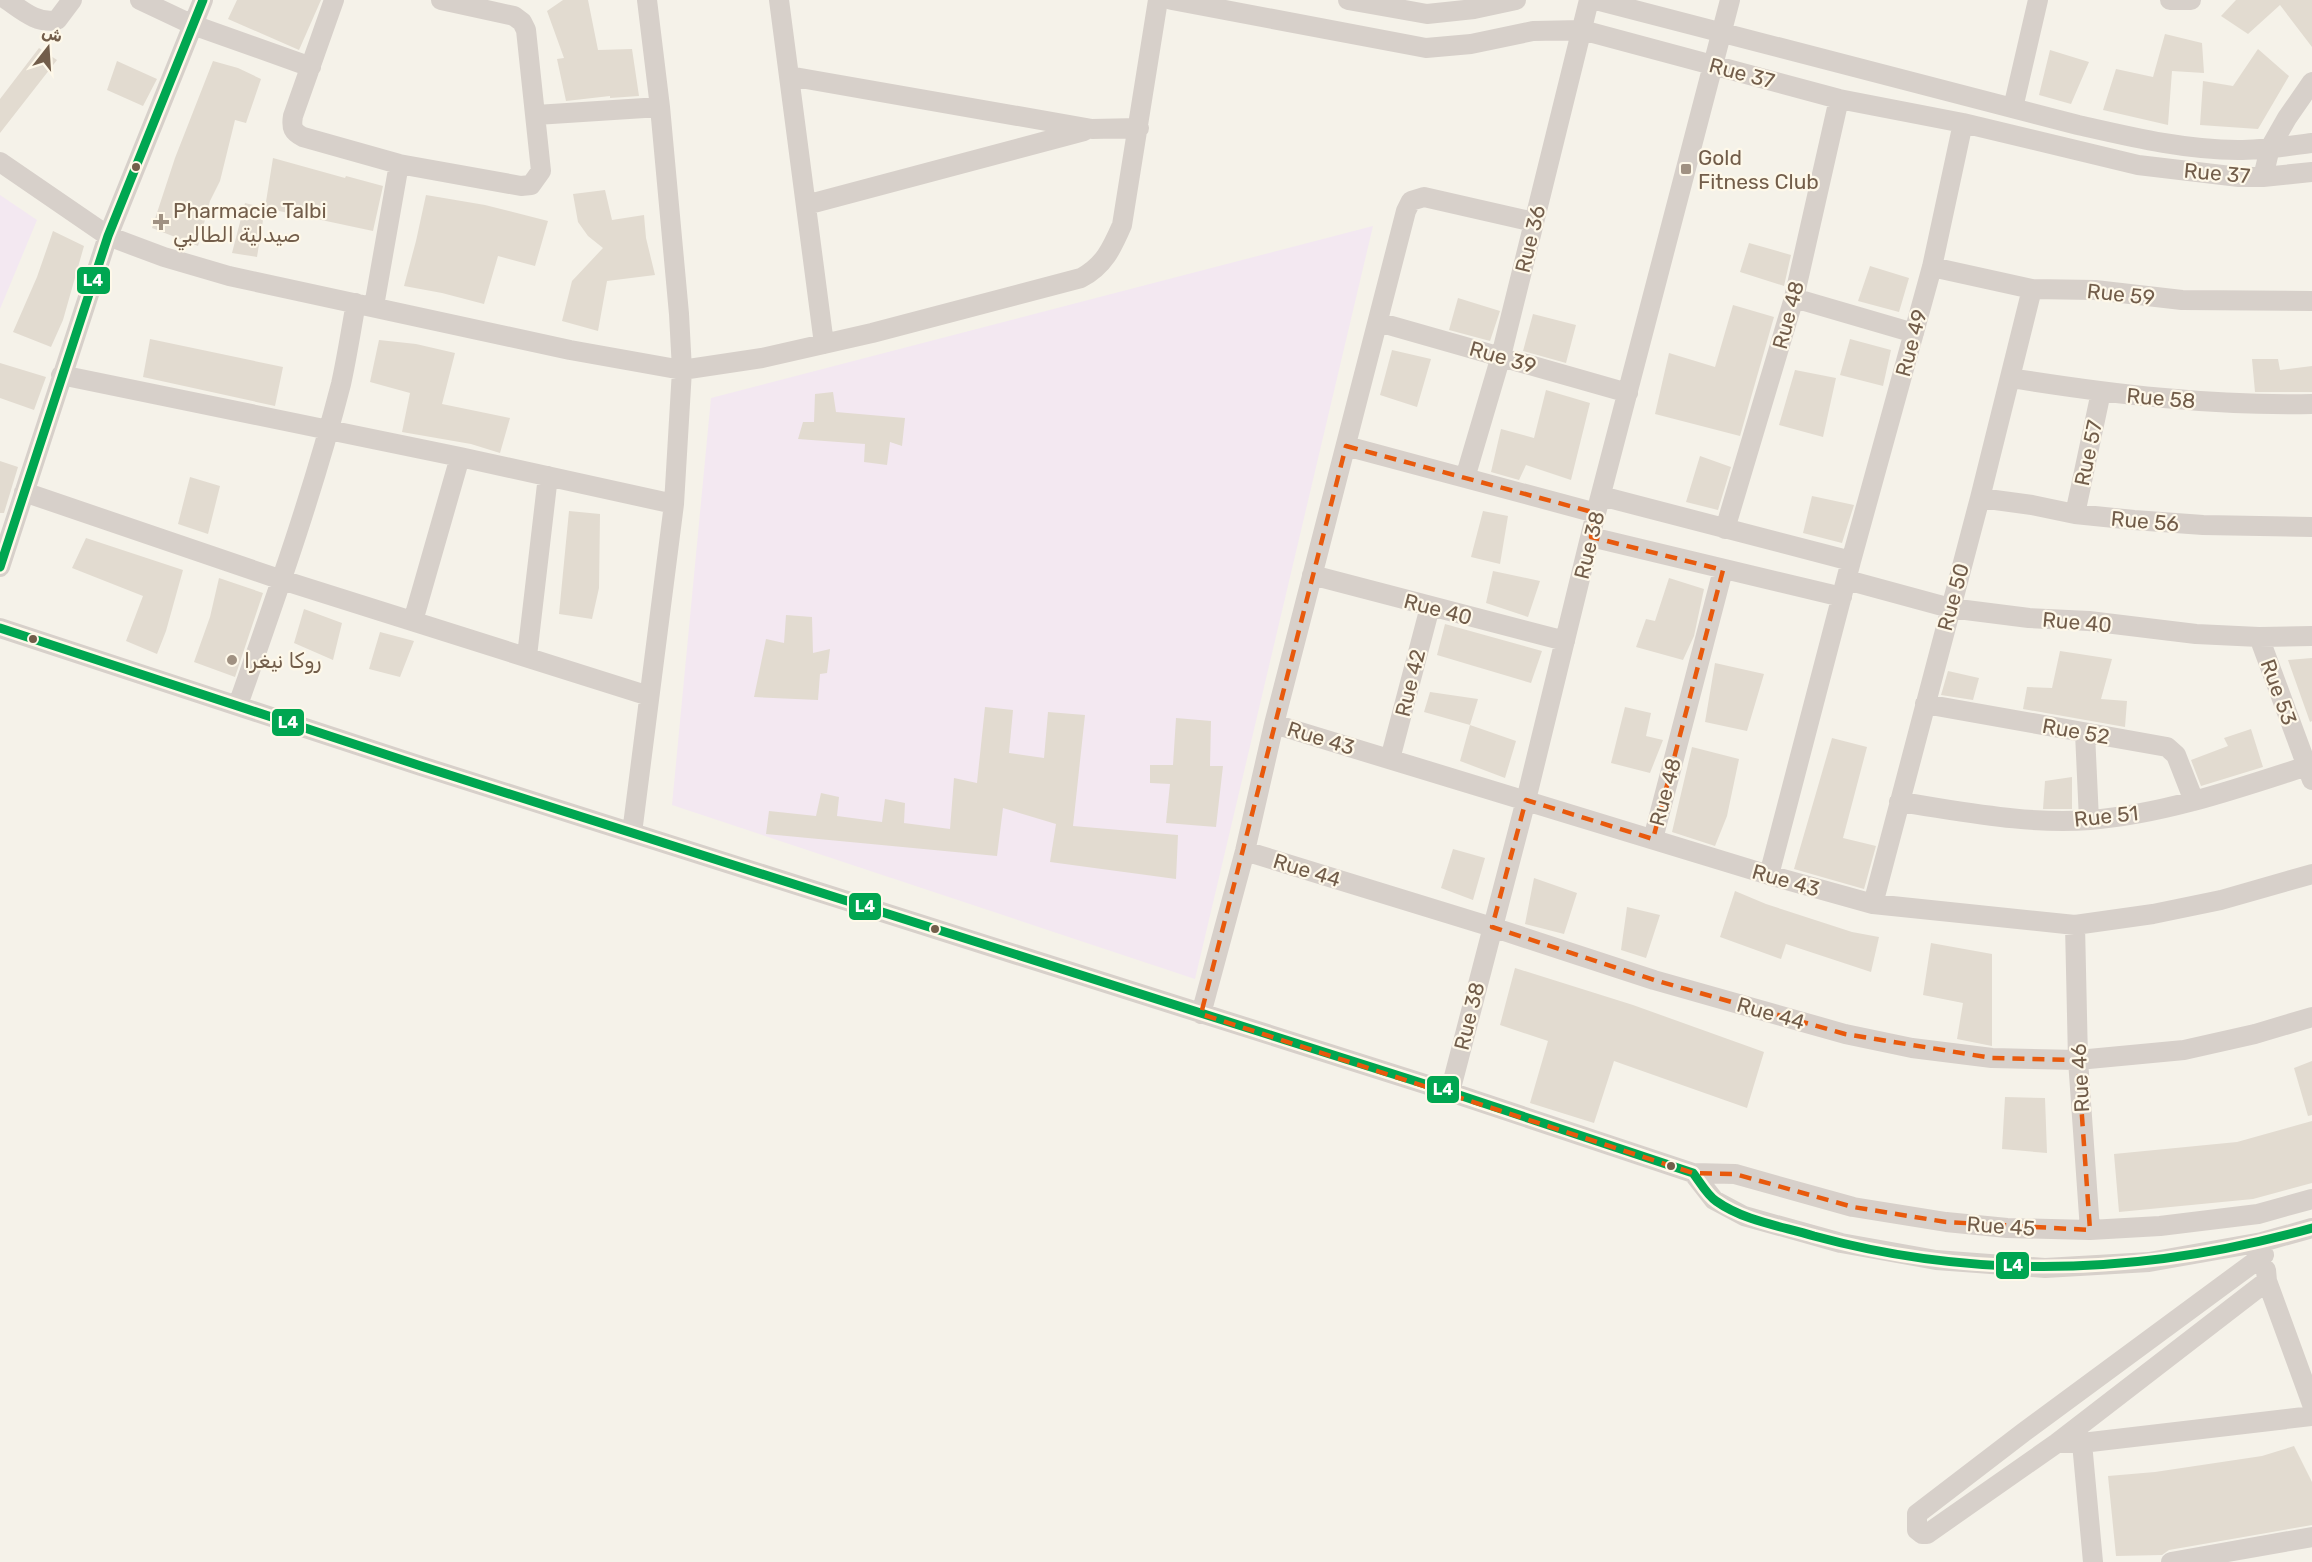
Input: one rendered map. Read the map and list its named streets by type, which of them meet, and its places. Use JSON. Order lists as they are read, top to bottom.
{
  "streets": {
    "street": [
      "Rue 37",
      "Rue 36",
      "Rue 59",
      "Rue 48",
      "Rue 49",
      "Rue 39",
      "Rue 58",
      "Rue 57",
      "Rue 56",
      "Rue 38",
      "Rue 50",
      "Rue 40",
      "Rue 42",
      "Rue 53",
      "Rue 52",
      "Rue 43",
      "Rue 51",
      "Rue 44",
      "Rue 46",
      "Rue 45"
    ]
  },
  "crossings": [
    ["Rue 37", "Rue 36"],
    ["Rue 37", "Rue 48"],
    ["Rue 37", "Rue 49"],
    ["Rue 37", "Rue 38"],
    ["Rue 36", "Rue 39"],
    ["Rue 59", "Rue 49"],
    ["Rue 59", "Rue 50"],
    ["Rue 48", "Rue 40"],
    ["Rue 48", "Rue 43"],
    ["Rue 39", "Rue 38"],
    ["Rue 58", "Rue 57"],
    ["Rue 58", "Rue 50"],
    ["Rue 57", "Rue 56"],
    ["Rue 56", "Rue 50"],
    ["Rue 38", "Rue 40"],
    ["Rue 38", "Rue 43"],
    ["Rue 38", "Rue 44"],
    ["Rue 38", "Rue 45"],
    ["Rue 50", "Rue 40"],
    ["Rue 50", "Rue 52"],
    ["Rue 50", "Rue 43"],
    ["Rue 50", "Rue 51"],
    ["Rue 40", "Rue 42"],
    ["Rue 40", "Rue 53"],
    ["Rue 42", "Rue 43"],
    ["Rue 53", "Rue 51"],
    ["Rue 52", "Rue 51"],
    ["Rue 43", "Rue 46"],
    ["Rue 44", "Rue 46"],
    ["Rue 46", "Rue 45"]
  ],
  "places": {
    "transit": ["Gold Fitness Club"],
    "health": ["Pharmacie Talbi صيدلية الطالبي"],
    "other": ["روكا نيغرا"]
  },
  "lines": ["transit line L4"],
  "north": "top"
}
